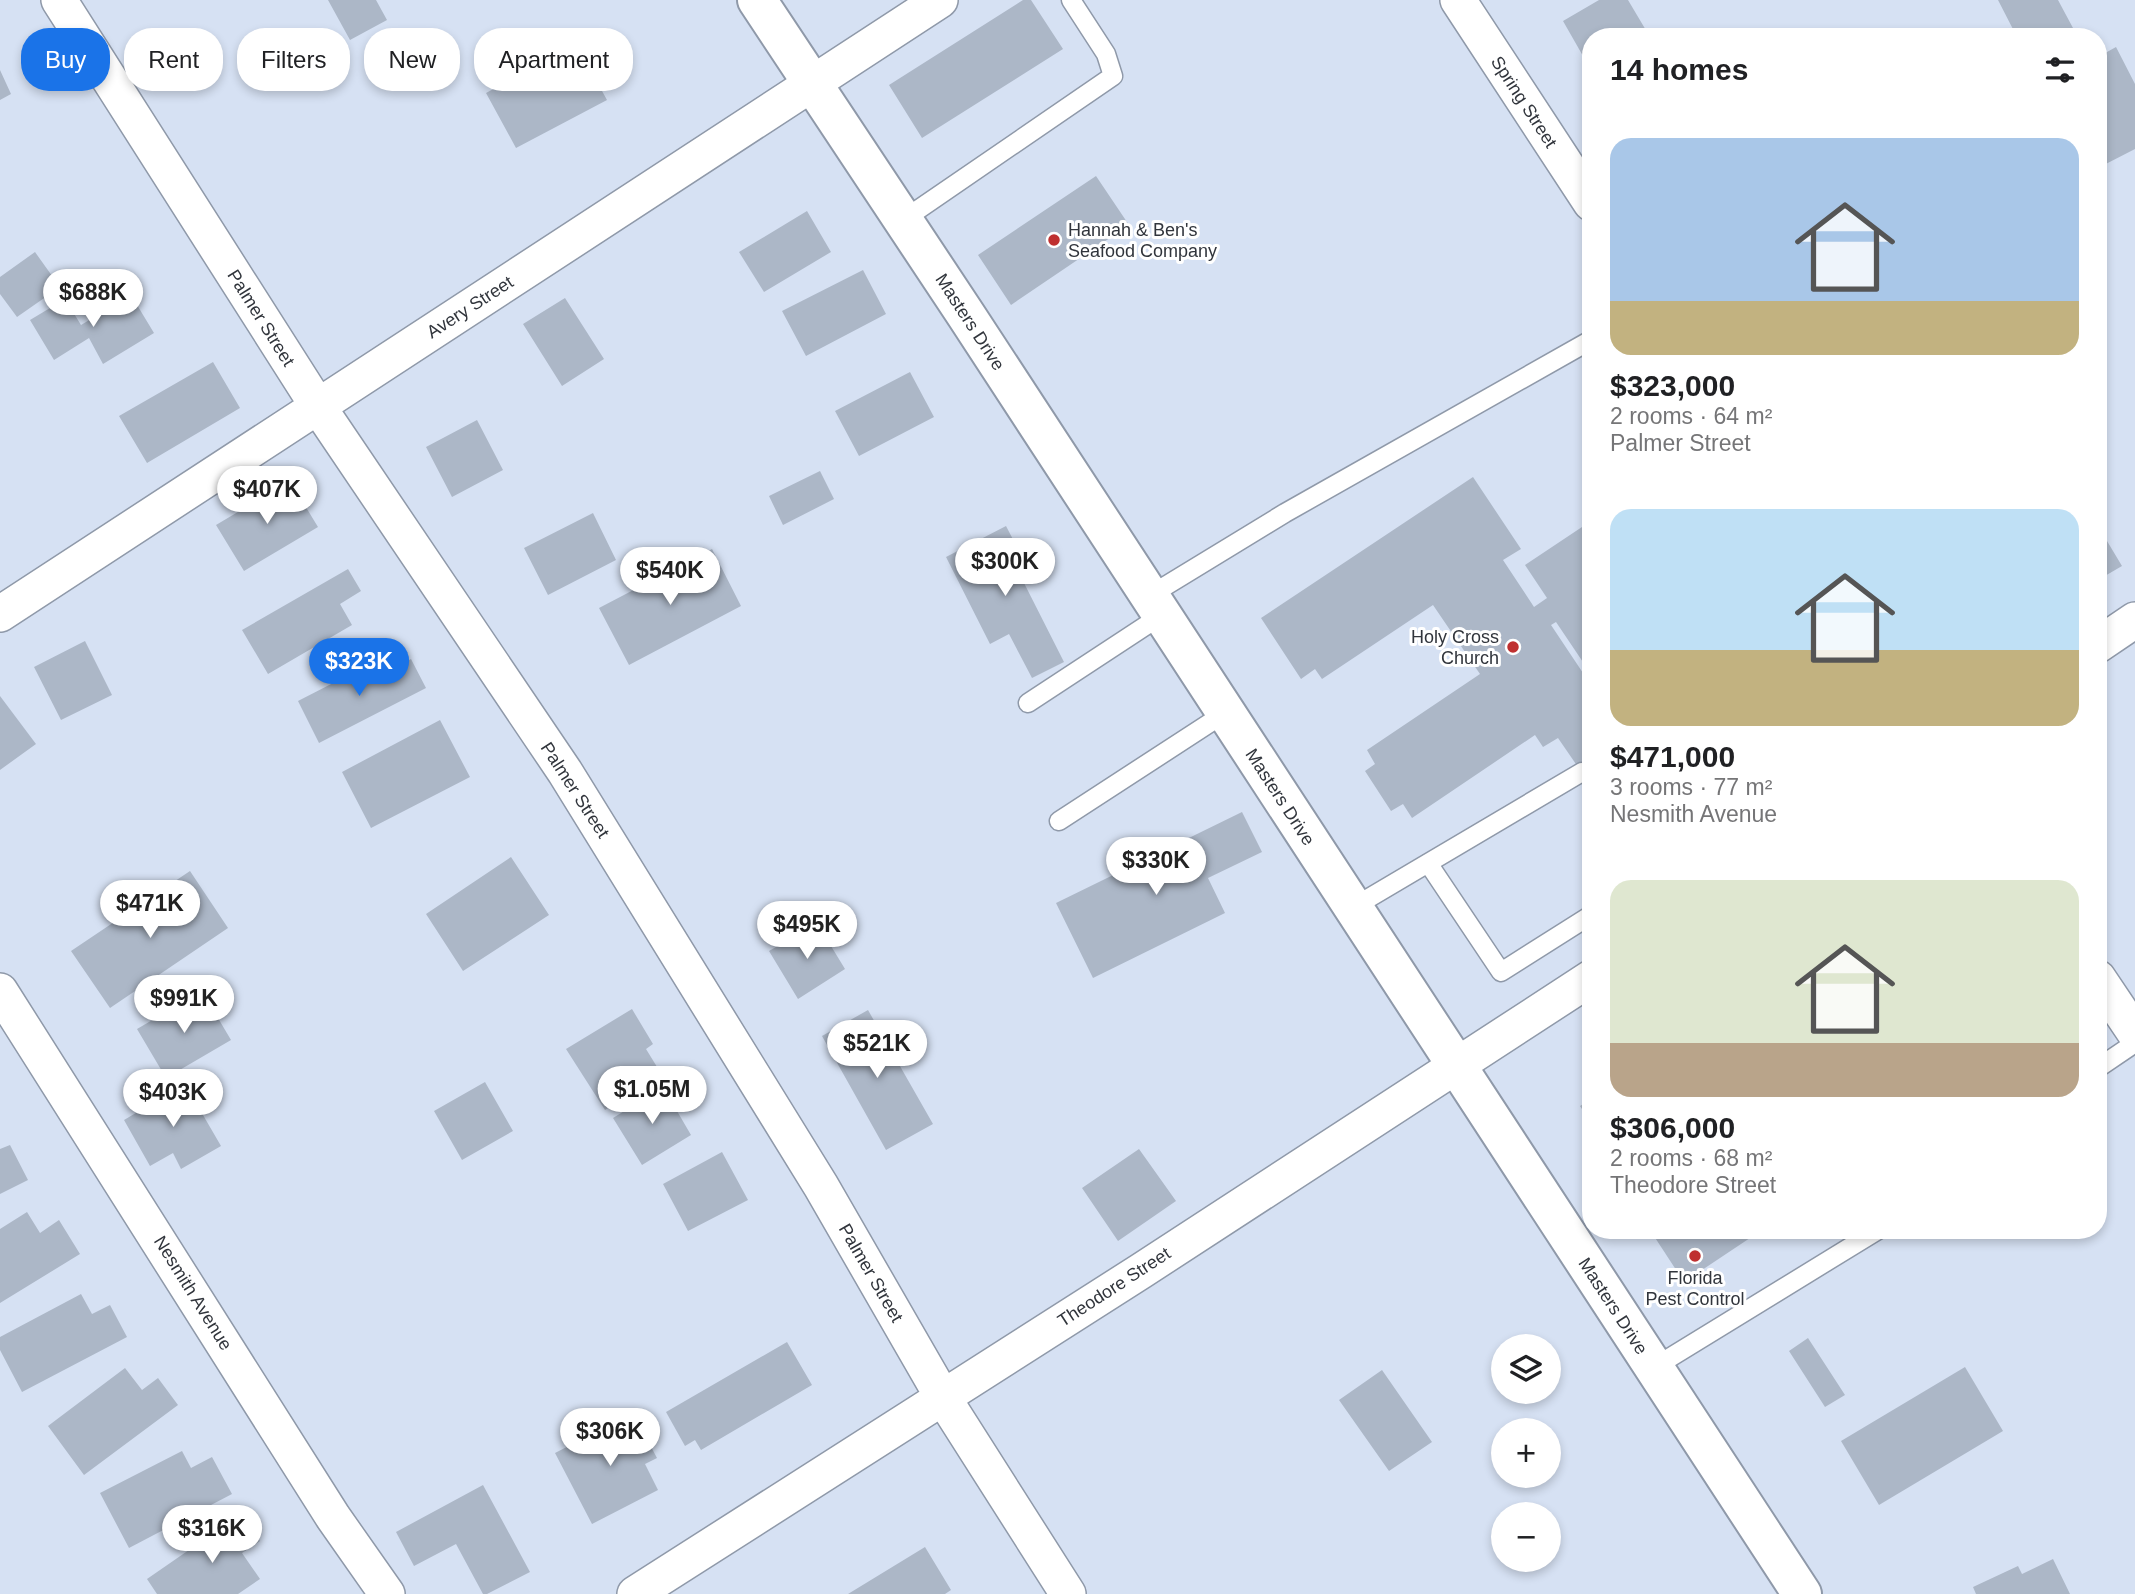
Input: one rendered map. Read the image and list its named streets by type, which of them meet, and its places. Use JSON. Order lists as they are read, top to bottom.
{
  "streets": {
    "street": [
      "Spring Street",
      "Avery Street",
      "Palmer Street",
      "Masters Drive",
      "Theodore Street",
      "Nesmith Avenue"
    ]
  },
  "crossings": [
    ["Avery Street", "Palmer Street"],
    ["Avery Street", "Masters Drive"],
    ["Palmer Street", "Theodore Street"],
    ["Masters Drive", "Theodore Street"]
  ],
  "places": ["Hannah & Ben's Seafood Company", "Holy Cross Church", "Florida Pest Control"],
  "page": {
    "chip": [
      "Buy",
      "Rent",
      "Filters",
      "New",
      "Apartment"
    ],
    "heading": "14 homes",
    "list": [
      {
        "name": "$323,000",
        "note": "2 rooms · 64 m² · Palmer Street"
      },
      {
        "name": "$471,000",
        "note": "3 rooms · 77 m² · Nesmith Avenue"
      },
      {
        "name": "$306,000",
        "note": "2 rooms · 68 m² · Theodore Street"
      }
    ],
    "price": [
      "$688K",
      "$407K",
      "$300K",
      "$540K",
      "$323K",
      "$330K",
      "$471K",
      "$495K",
      "$991K",
      "$521K",
      "$1.05M",
      "$403K",
      "$306K",
      "$316K"
    ],
    "map_buttons": ["+", "−"]
  }
}
